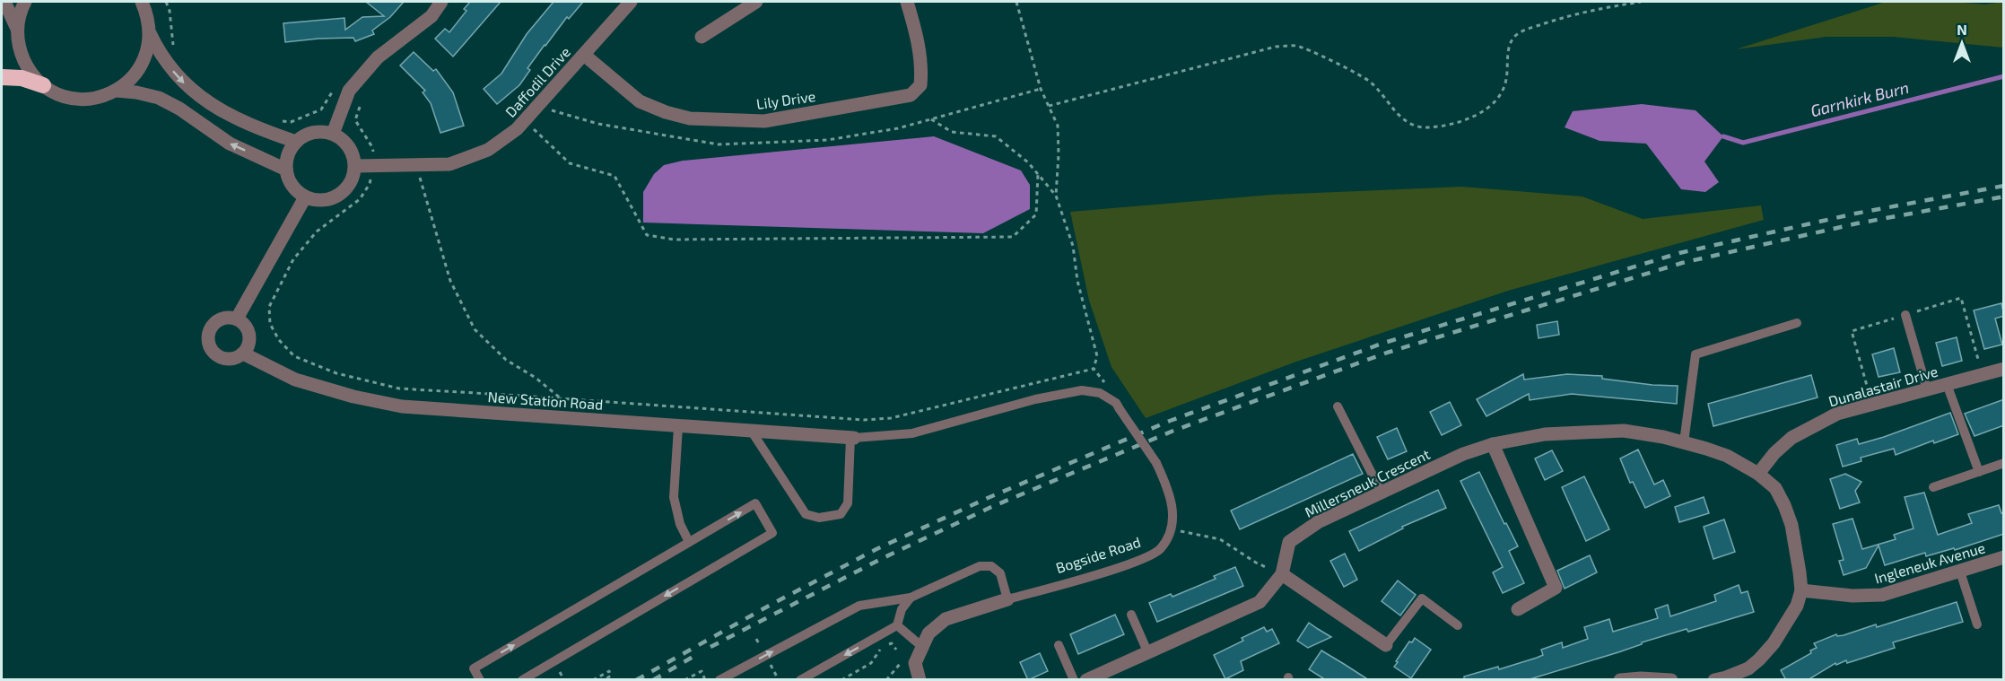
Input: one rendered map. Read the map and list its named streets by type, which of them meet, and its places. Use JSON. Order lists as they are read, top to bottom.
{
  "streets": {
    "street": [
      "Daffodil Drive",
      "Lily Drive",
      "Dunalastair Drive",
      "New Station Road",
      "Millersneuk Crescent",
      "Bogside Road",
      "Ingleneuk Avenue"
    ]
  },
  "crossings": [
    ["Daffodil Drive", "Lily Drive"],
    ["Dunalastair Drive", "Millersneuk Crescent"],
    ["Millersneuk Crescent", "Ingleneuk Avenue"]
  ],
  "water": ["Garnkirk Burn"],
  "north": "top"
}
